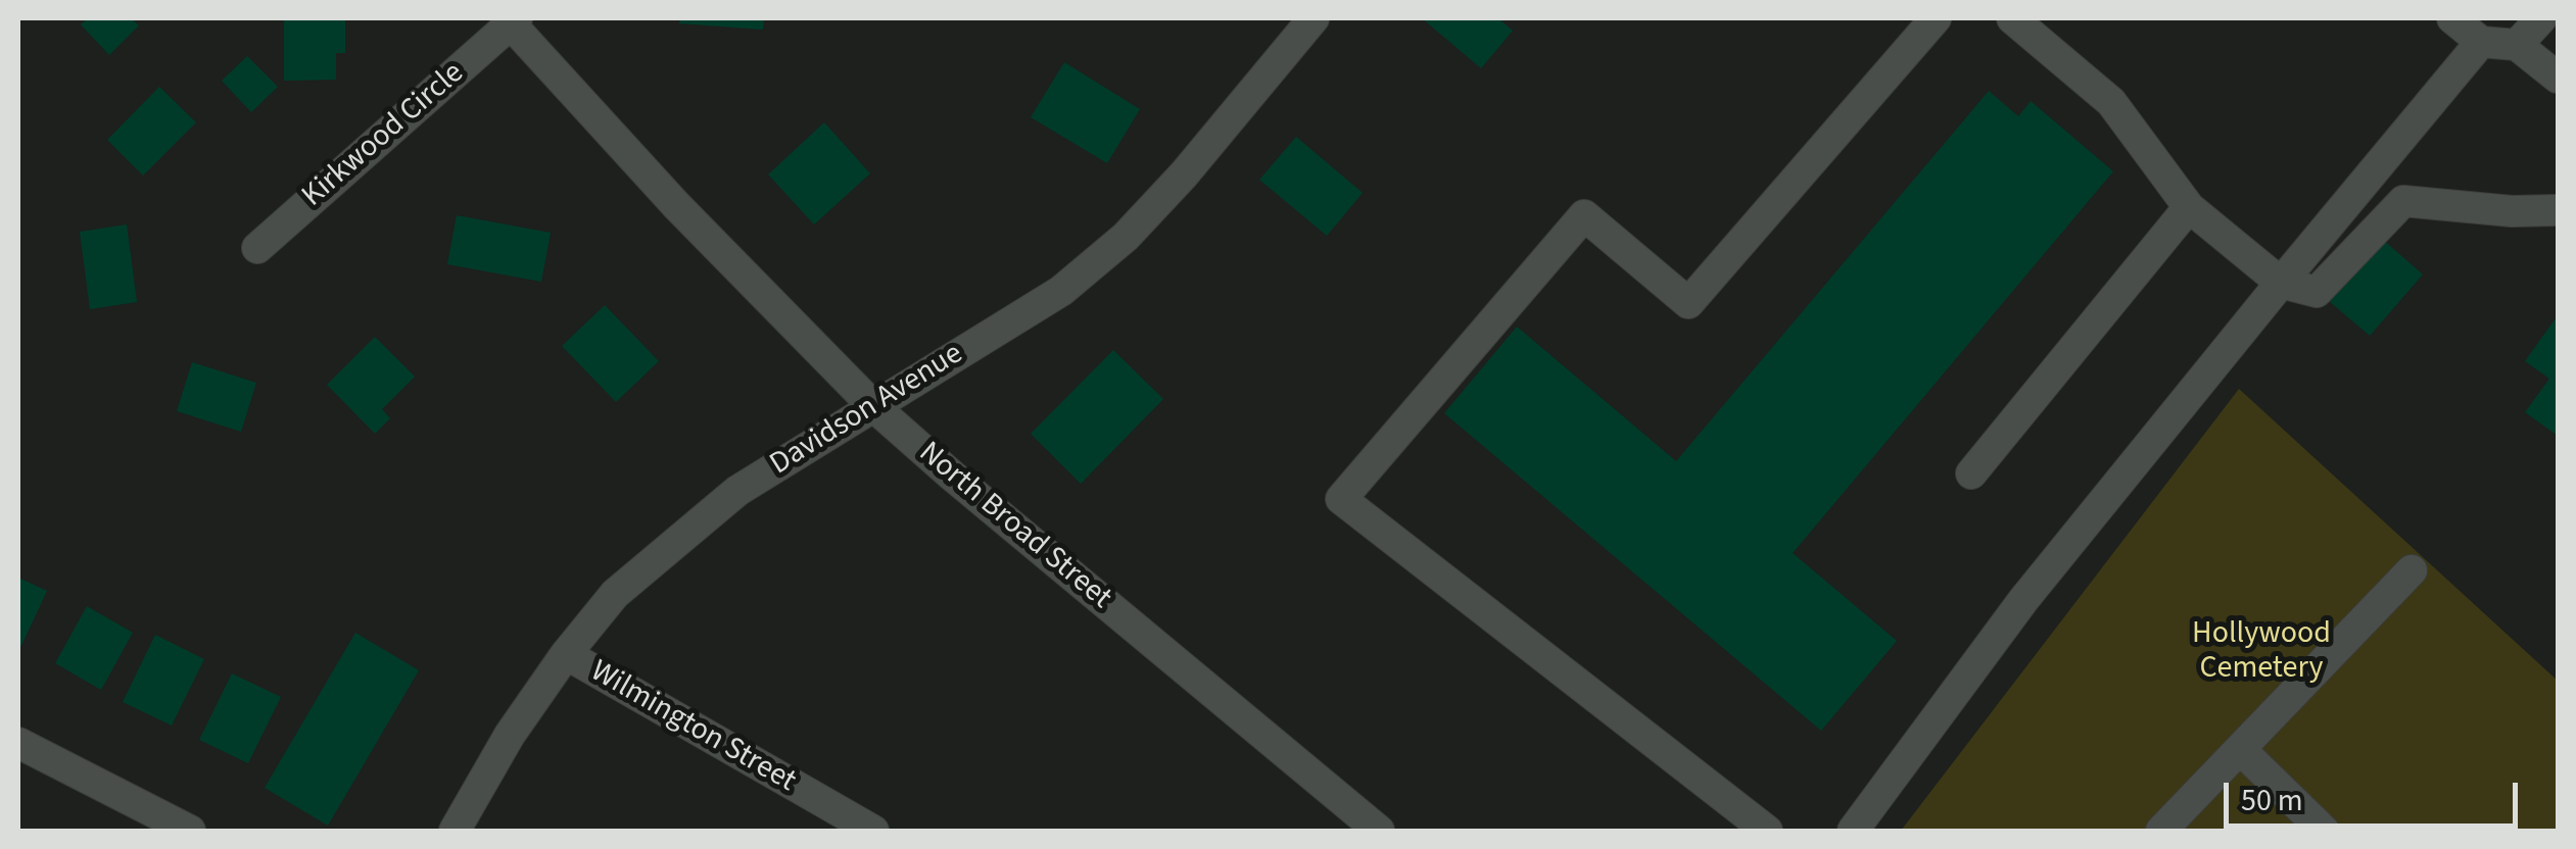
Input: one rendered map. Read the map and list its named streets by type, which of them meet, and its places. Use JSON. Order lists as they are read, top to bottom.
{
  "streets": {
    "street": [
      "Kirkwood Circle",
      "Davidson Avenue",
      "North Broad Street",
      "Wilmington Street"
    ]
  },
  "crossings": [
    ["Kirkwood Circle", "North Broad Street"],
    ["Davidson Avenue", "North Broad Street"],
    ["Davidson Avenue", "Wilmington Street"]
  ],
  "parks": ["Hollywood Cemetery"],
  "scale_bar": "50 m"
}
